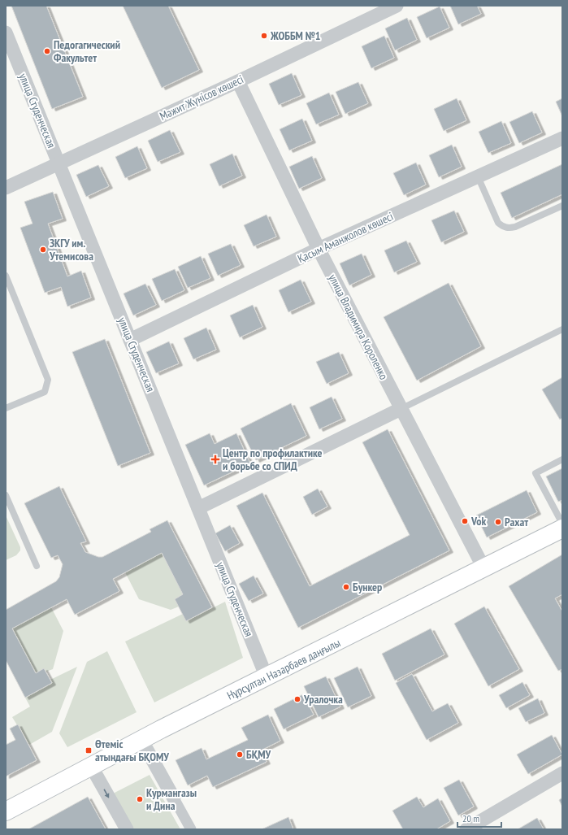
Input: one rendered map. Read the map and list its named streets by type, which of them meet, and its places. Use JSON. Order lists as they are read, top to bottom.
{
  "streets": {
    "main road": ["Нұрсұлтан Назарбаев даңғылы"],
    "street": [
      "Мәжит Жүнісов көшесі",
      "улица Студенческая",
      "Қасым Аманжолов көшесі",
      "улица Владимира Короленко"
    ]
  },
  "crossings": [
    ["Мәжит Жүнісов көшесі", "улица Студенческая"],
    ["Мәжит Жүнісов көшесі", "улица Владимира Короленко"],
    ["улица Студенческая", "Қасым Аманжолов көшесі"],
    ["улица Студенческая", "Нұрсұлтан Назарбаев даңғылы"],
    ["Қасым Аманжолов көшесі", "улица Владимира Короленко"],
    ["улица Владимира Короленко", "Нұрсұлтан Назарбаев даңғылы"]
  ],
  "places": {
    "other": [
      "ЖОББМ №1",
      "Педогагический Факультет",
      "ЗКГУ им. Утемисова",
      "Vok",
      "Рахат",
      "Бункер",
      "Уралочка",
      "БҚМУ",
      "Курмангазы и Дина"
    ],
    "health": ["Центр по профилактике и борьбе со СПИД"],
    "transit": ["Өтеміс атындағы БҚОМУ"]
  },
  "scale_bar": "20 m"
}
